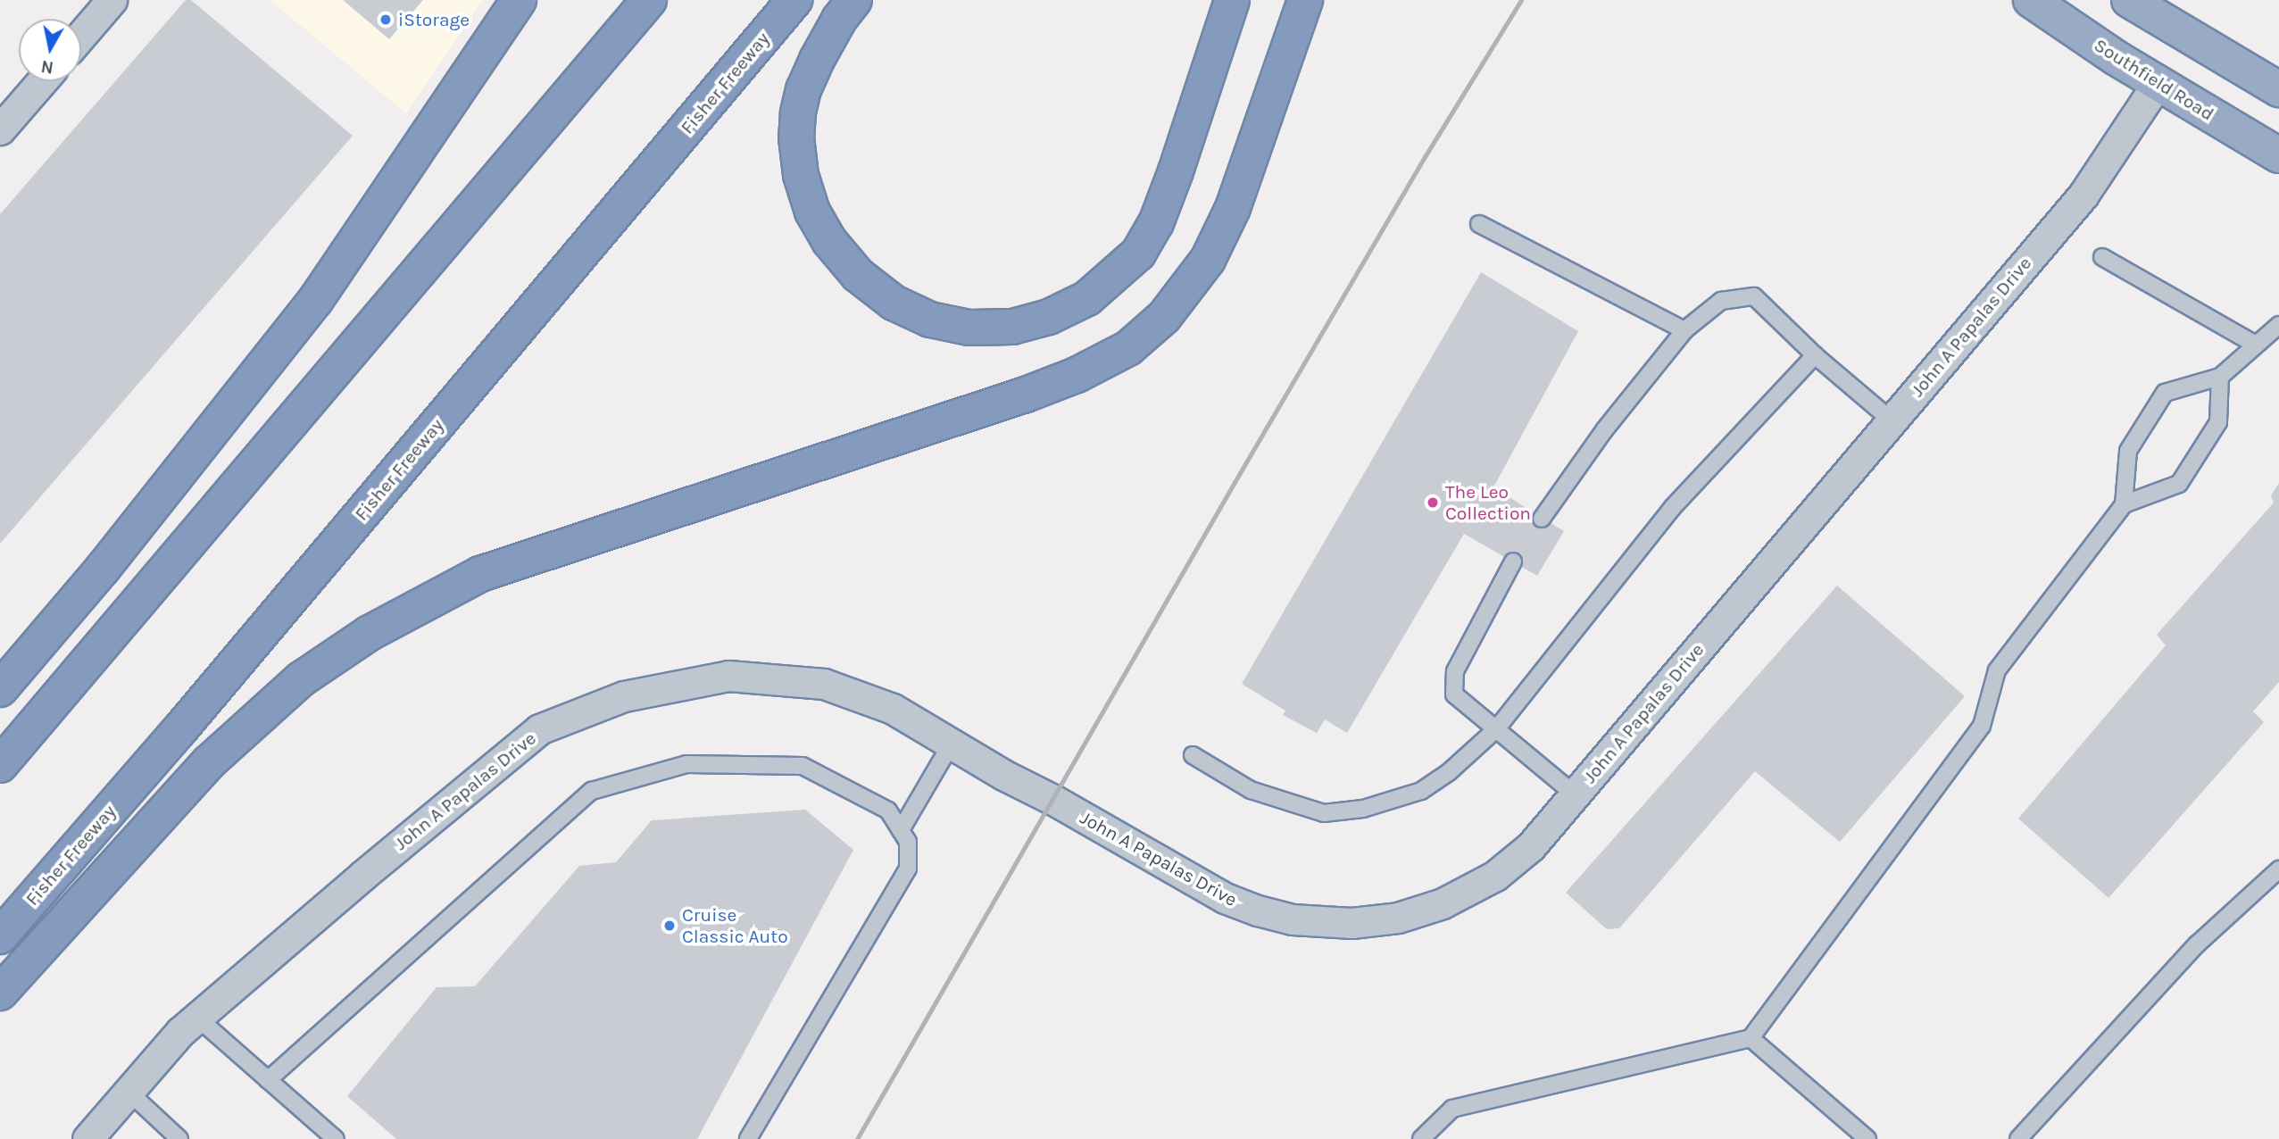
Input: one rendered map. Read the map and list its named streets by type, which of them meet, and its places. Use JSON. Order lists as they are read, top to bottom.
{
  "streets": {
    "highway": ["Southfield Road", "Fisher Freeway"],
    "street": ["John A Papalas Drive"]
  },
  "crossings": [
    ["Southfield Road", "John A Papalas Drive"]
  ],
  "places": ["iStorage", "The Leo Collection", "Cruise Classic Auto"],
  "north": "bottom"
}
